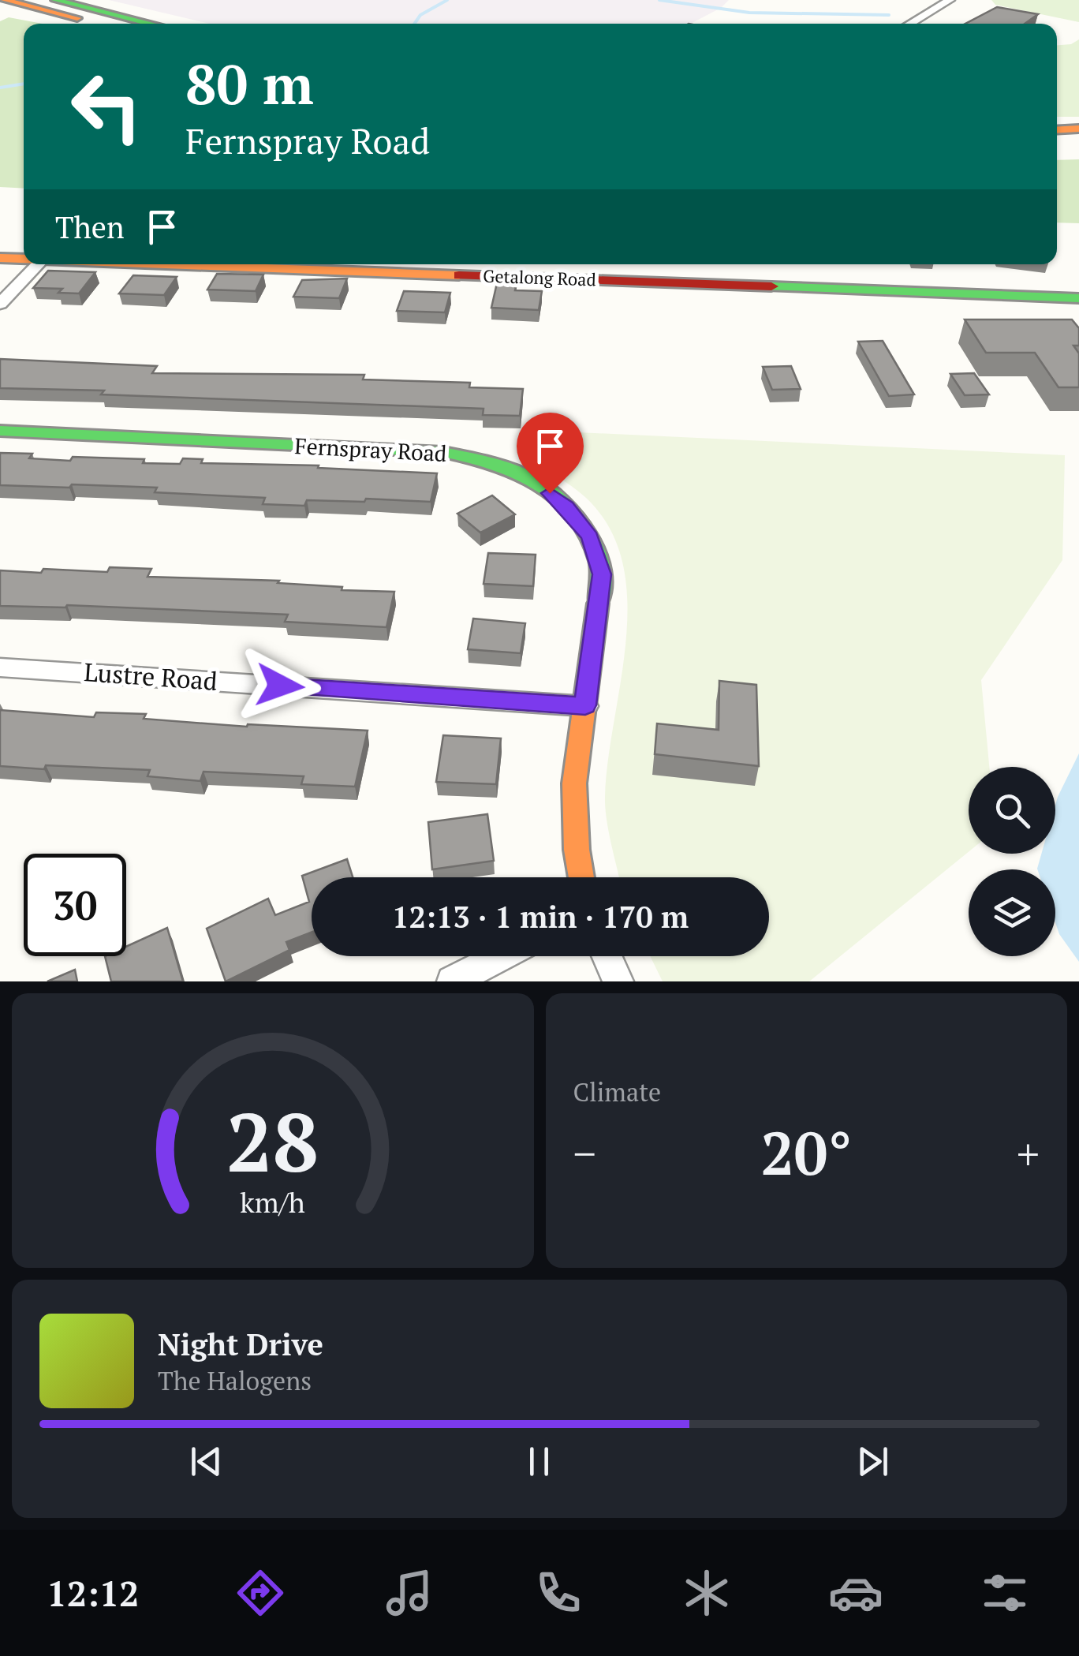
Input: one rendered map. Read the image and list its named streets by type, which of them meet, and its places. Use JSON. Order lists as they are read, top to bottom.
{
  "streets": {
    "street": ["Getalong Road", "Fernspray Road", "Lustre Road"]
  },
  "crossings": [
    ["Fernspray Road", "Lustre Road"]
  ],
  "page": {
    "turn": ["80 m", "Fernspray Road"],
    "then": "Then",
    "limit": "30",
    "trip": "12:13 · 1 min · 170 m",
    "tile": "Climate",
    "heat": ["−", "20°", "+"],
    "song": ["Night Drive", "The Halogens"],
    "tabs": "12:12",
    "gauge": ["28", "km/h"]
  }
}
